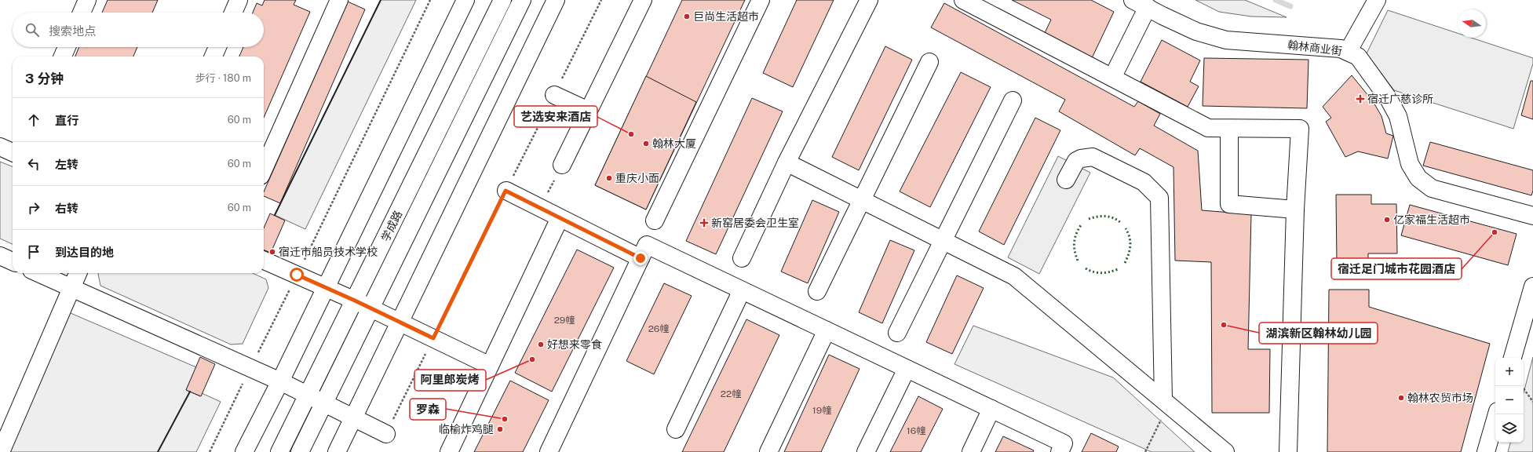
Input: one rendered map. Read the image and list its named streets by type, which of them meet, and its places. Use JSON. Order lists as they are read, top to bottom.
{
  "streets": {
    "main road": ["翰林商业街", "学成路"]
  },
  "places": {
    "other": [
      "巨尚生活超市",
      "艺选安来酒店",
      "翰林大厦",
      "重庆小面",
      "亿家福生活超市",
      "宿迁足门城市花园酒店",
      "宿迁市船员技术学校",
      "湖滨新区翰林幼儿园",
      "好想来零食",
      "阿里郎炭烤",
      "翰林农贸市场",
      "罗森",
      "临榆炸鸡腿"
    ],
    "health": ["宿迁广慈诊所", "新窑居委会卫生室"]
  },
  "house_numbers": [
    "29幢",
    "26幢",
    "22幢",
    "19幢",
    "16幢"
  ],
  "north": "left",
  "page": {
    "search": "搜索地点",
    "heading": ["3 分钟", "步行 · 180 m"],
    "list": [
      ["直行", "60 m"],
      ["左转", "60 m"],
      ["右转", "60 m"],
      "到达目的地"
    ],
    "map_buttons": ["+", "−"]
  }
}
